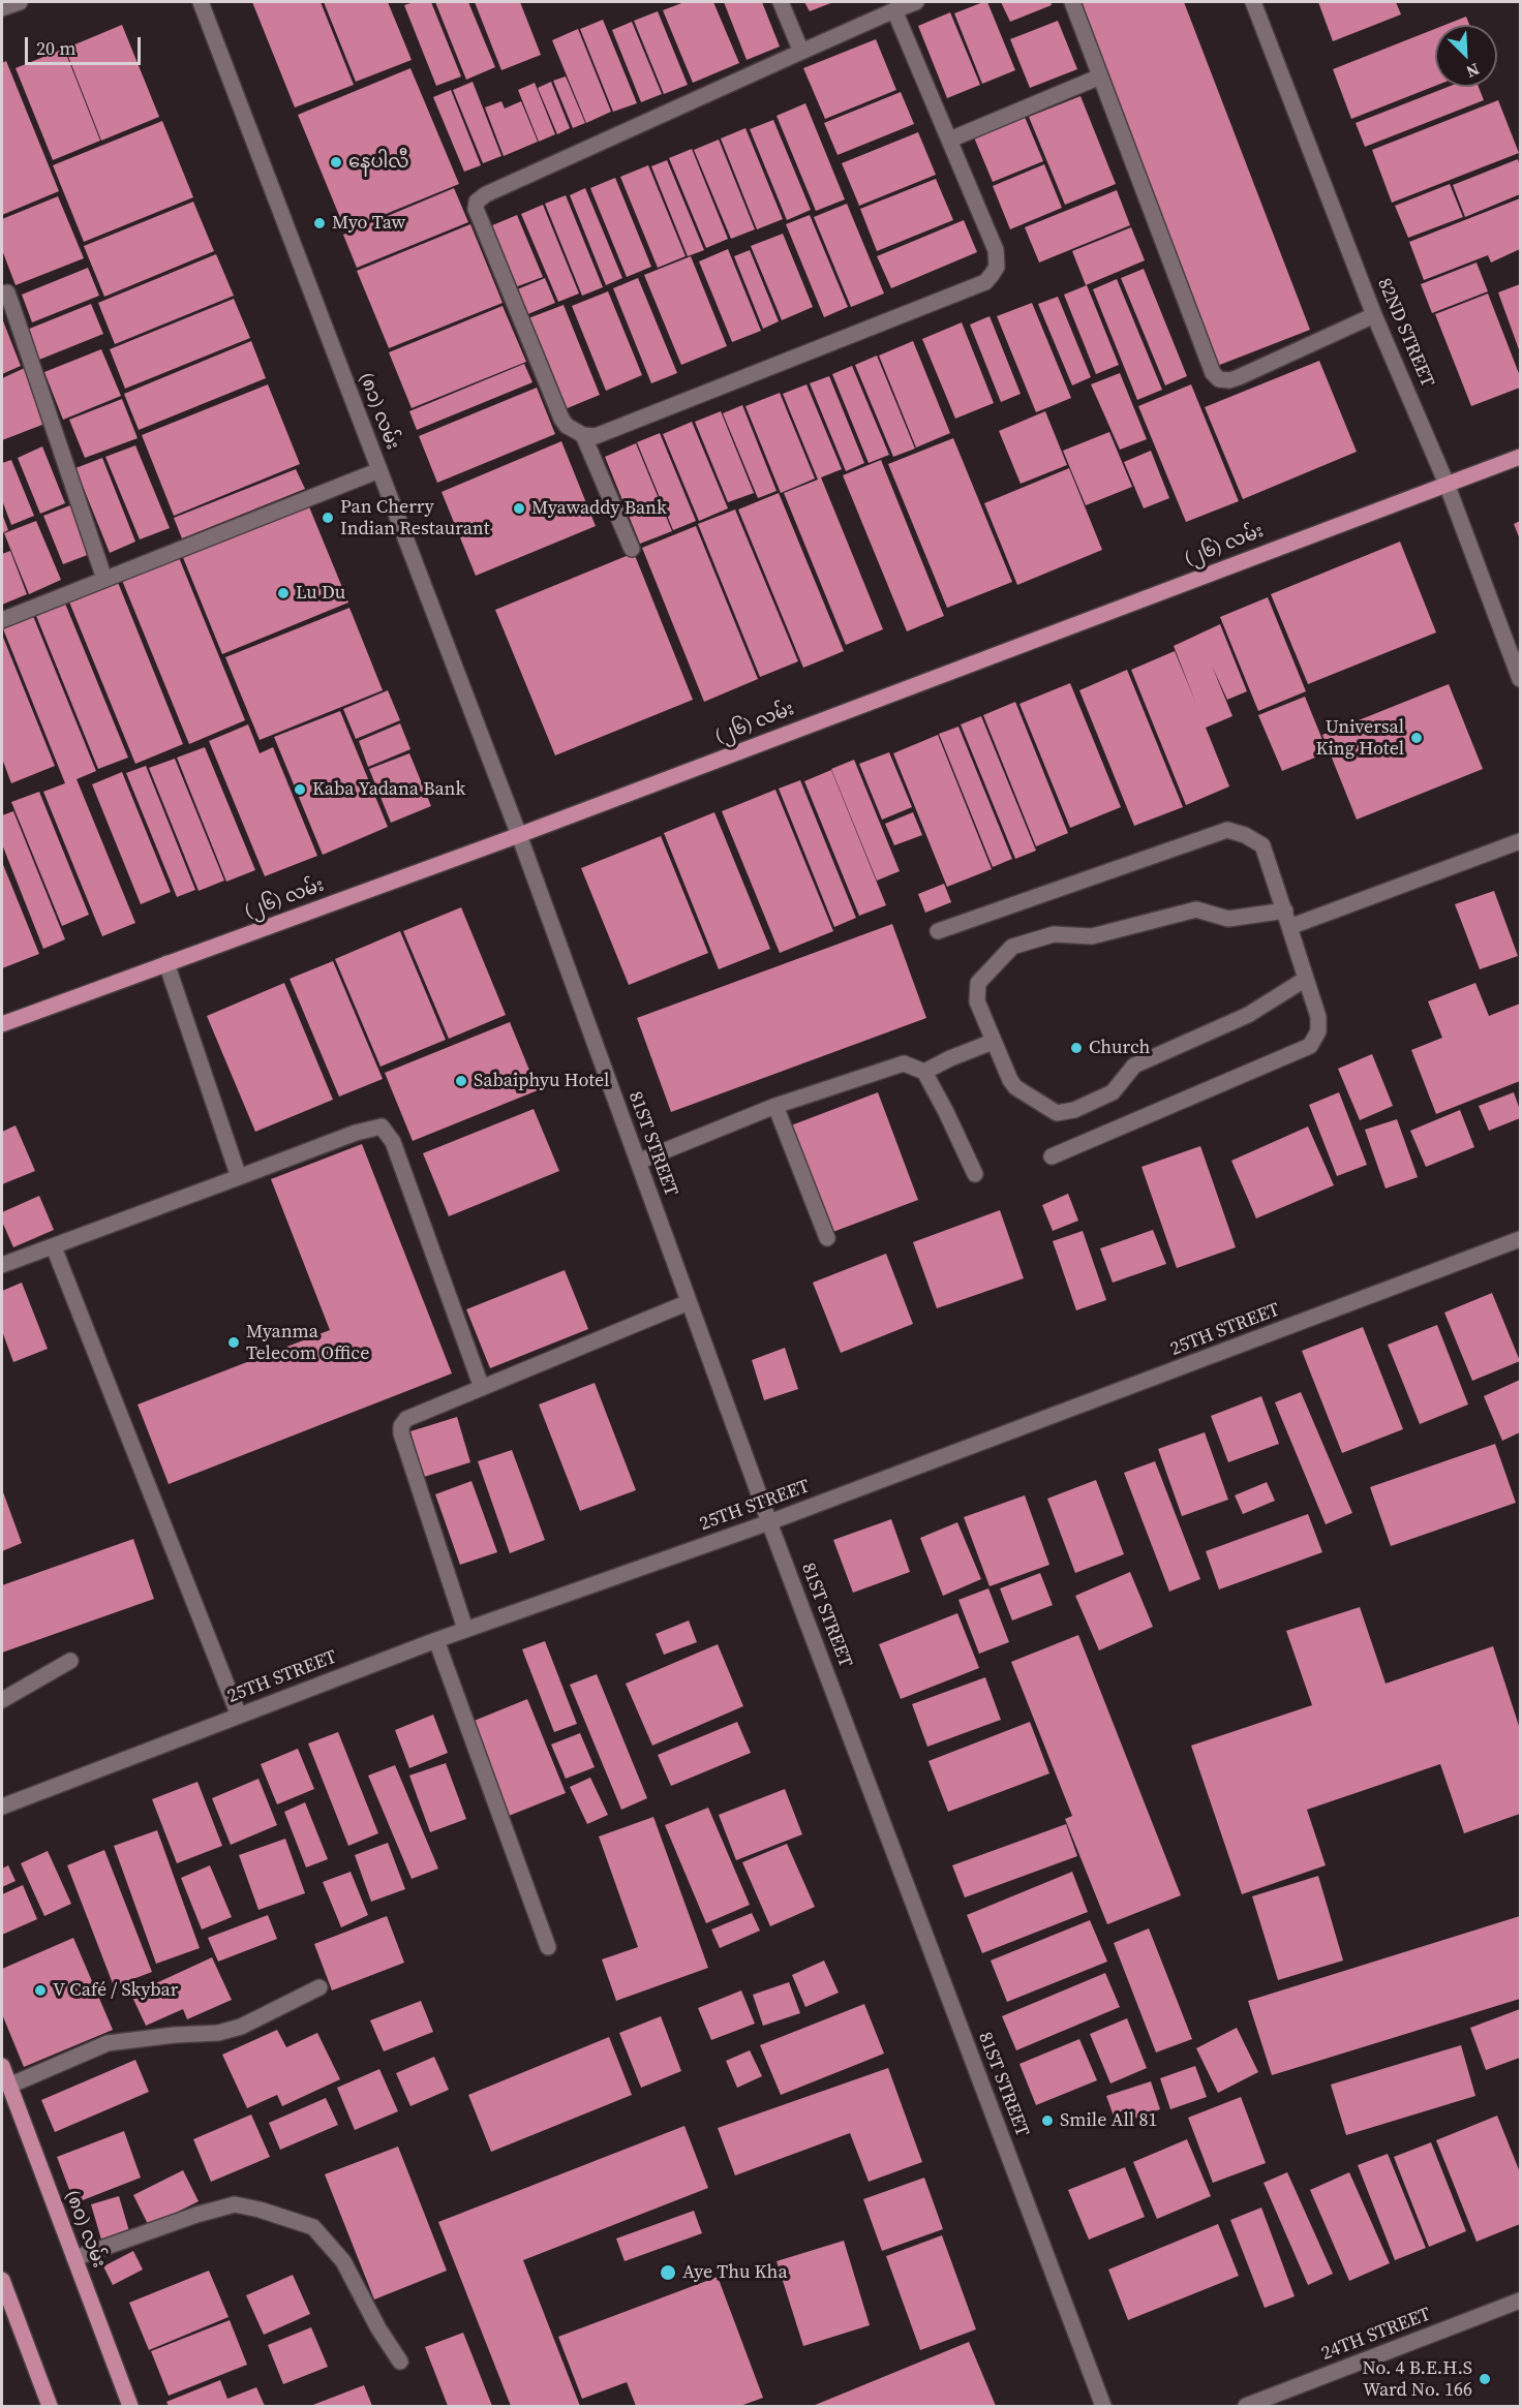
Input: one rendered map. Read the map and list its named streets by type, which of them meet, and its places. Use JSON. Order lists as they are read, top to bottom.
{
  "streets": {
    "main road": ["(၂၆) လမ်း", "(၈၀) လမ်း"],
    "street": [
      "82ND STREET",
      "(၈၁) လမ်း",
      "81ST STREET",
      "25TH STREET",
      "24TH STREET"
    ]
  },
  "crossings": [
    ["82ND STREET", "(၂၆) လမ်း"],
    ["(၈၁) လမ်း", "(၂၆) လမ်း"],
    ["(၈၁) လမ်း", "81ST STREET"],
    ["(၂၆) လမ်း", "81ST STREET"],
    ["81ST STREET", "25TH STREET"]
  ],
  "places": [
    "နေပါလီ",
    "Myo Taw",
    "Myawaddy Bank",
    "Pan Cherry Indian Restaurant",
    "Lu Du",
    "Universal King Hotel",
    "Kaba Yadana Bank",
    "Church",
    "Sabaiphyu Hotel",
    "Myanma Telecom Office",
    "V Café / Skybar",
    "Smile All 81",
    "Aye Thu Kha",
    "No. 4 B.E.H.S Ward No. 166"
  ],
  "scale_bar": "20 m",
  "north": "bottom right"
}
